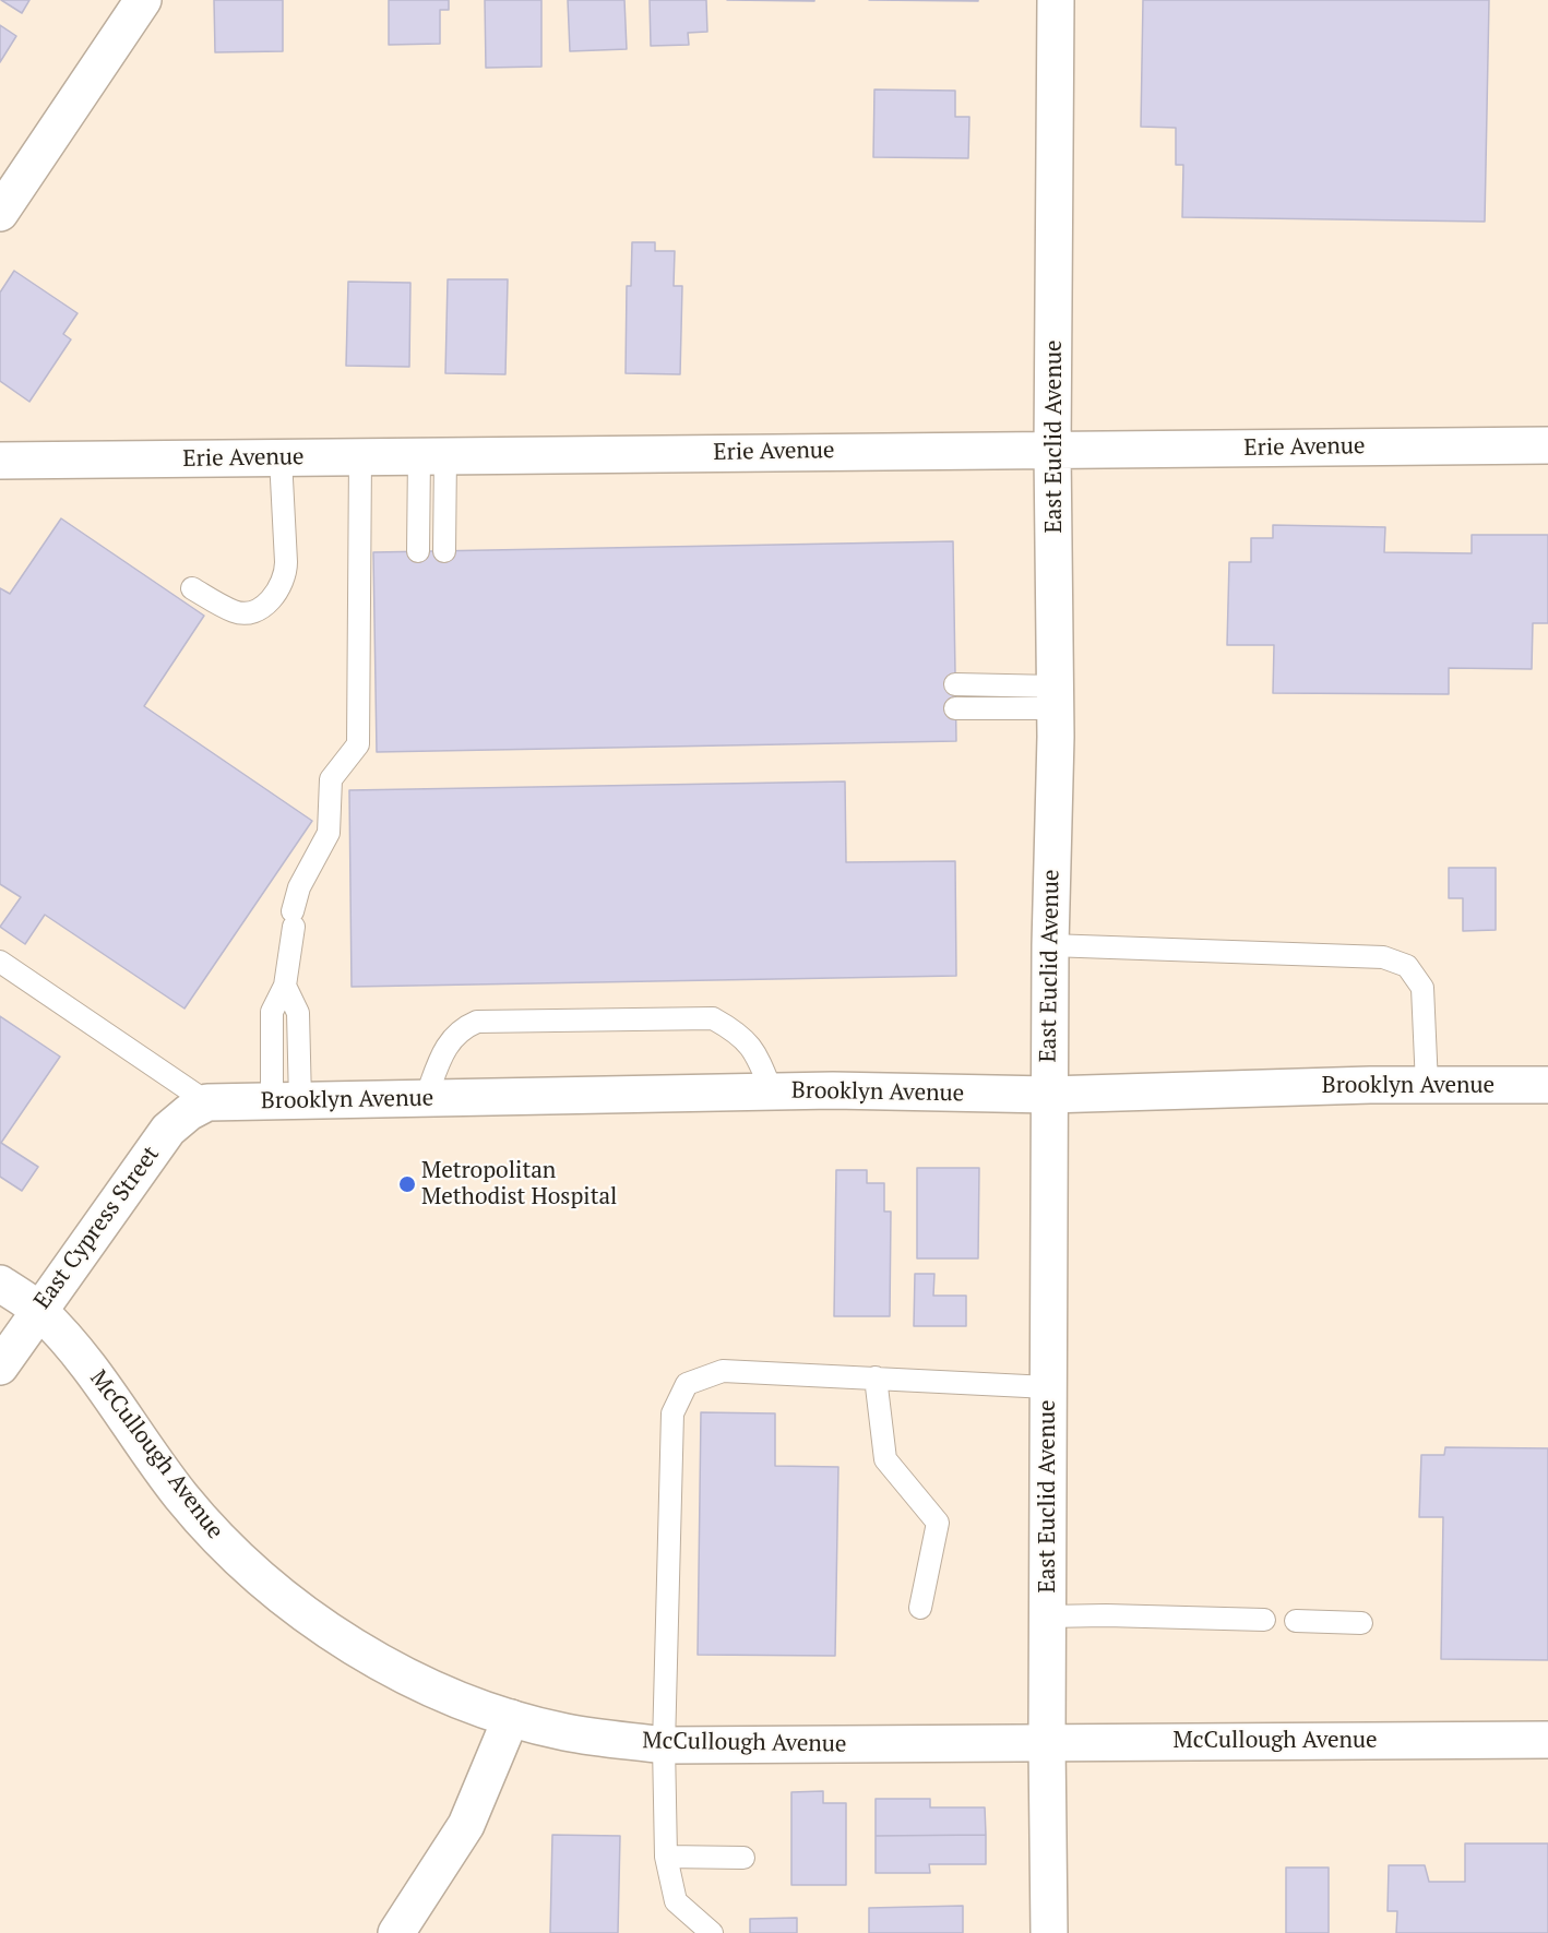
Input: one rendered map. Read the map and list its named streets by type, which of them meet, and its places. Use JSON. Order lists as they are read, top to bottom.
{
  "streets": {
    "street": [
      "East Euclid Avenue",
      "Erie Avenue",
      "Brooklyn Avenue",
      "East Cypress Street",
      "McCullough Avenue"
    ]
  },
  "crossings": [
    ["East Euclid Avenue", "Erie Avenue"],
    ["East Euclid Avenue", "Brooklyn Avenue"],
    ["East Euclid Avenue", "McCullough Avenue"],
    ["Brooklyn Avenue", "East Cypress Street"],
    ["East Cypress Street", "McCullough Avenue"]
  ],
  "places": ["Metropolitan Methodist Hospital"]
}
